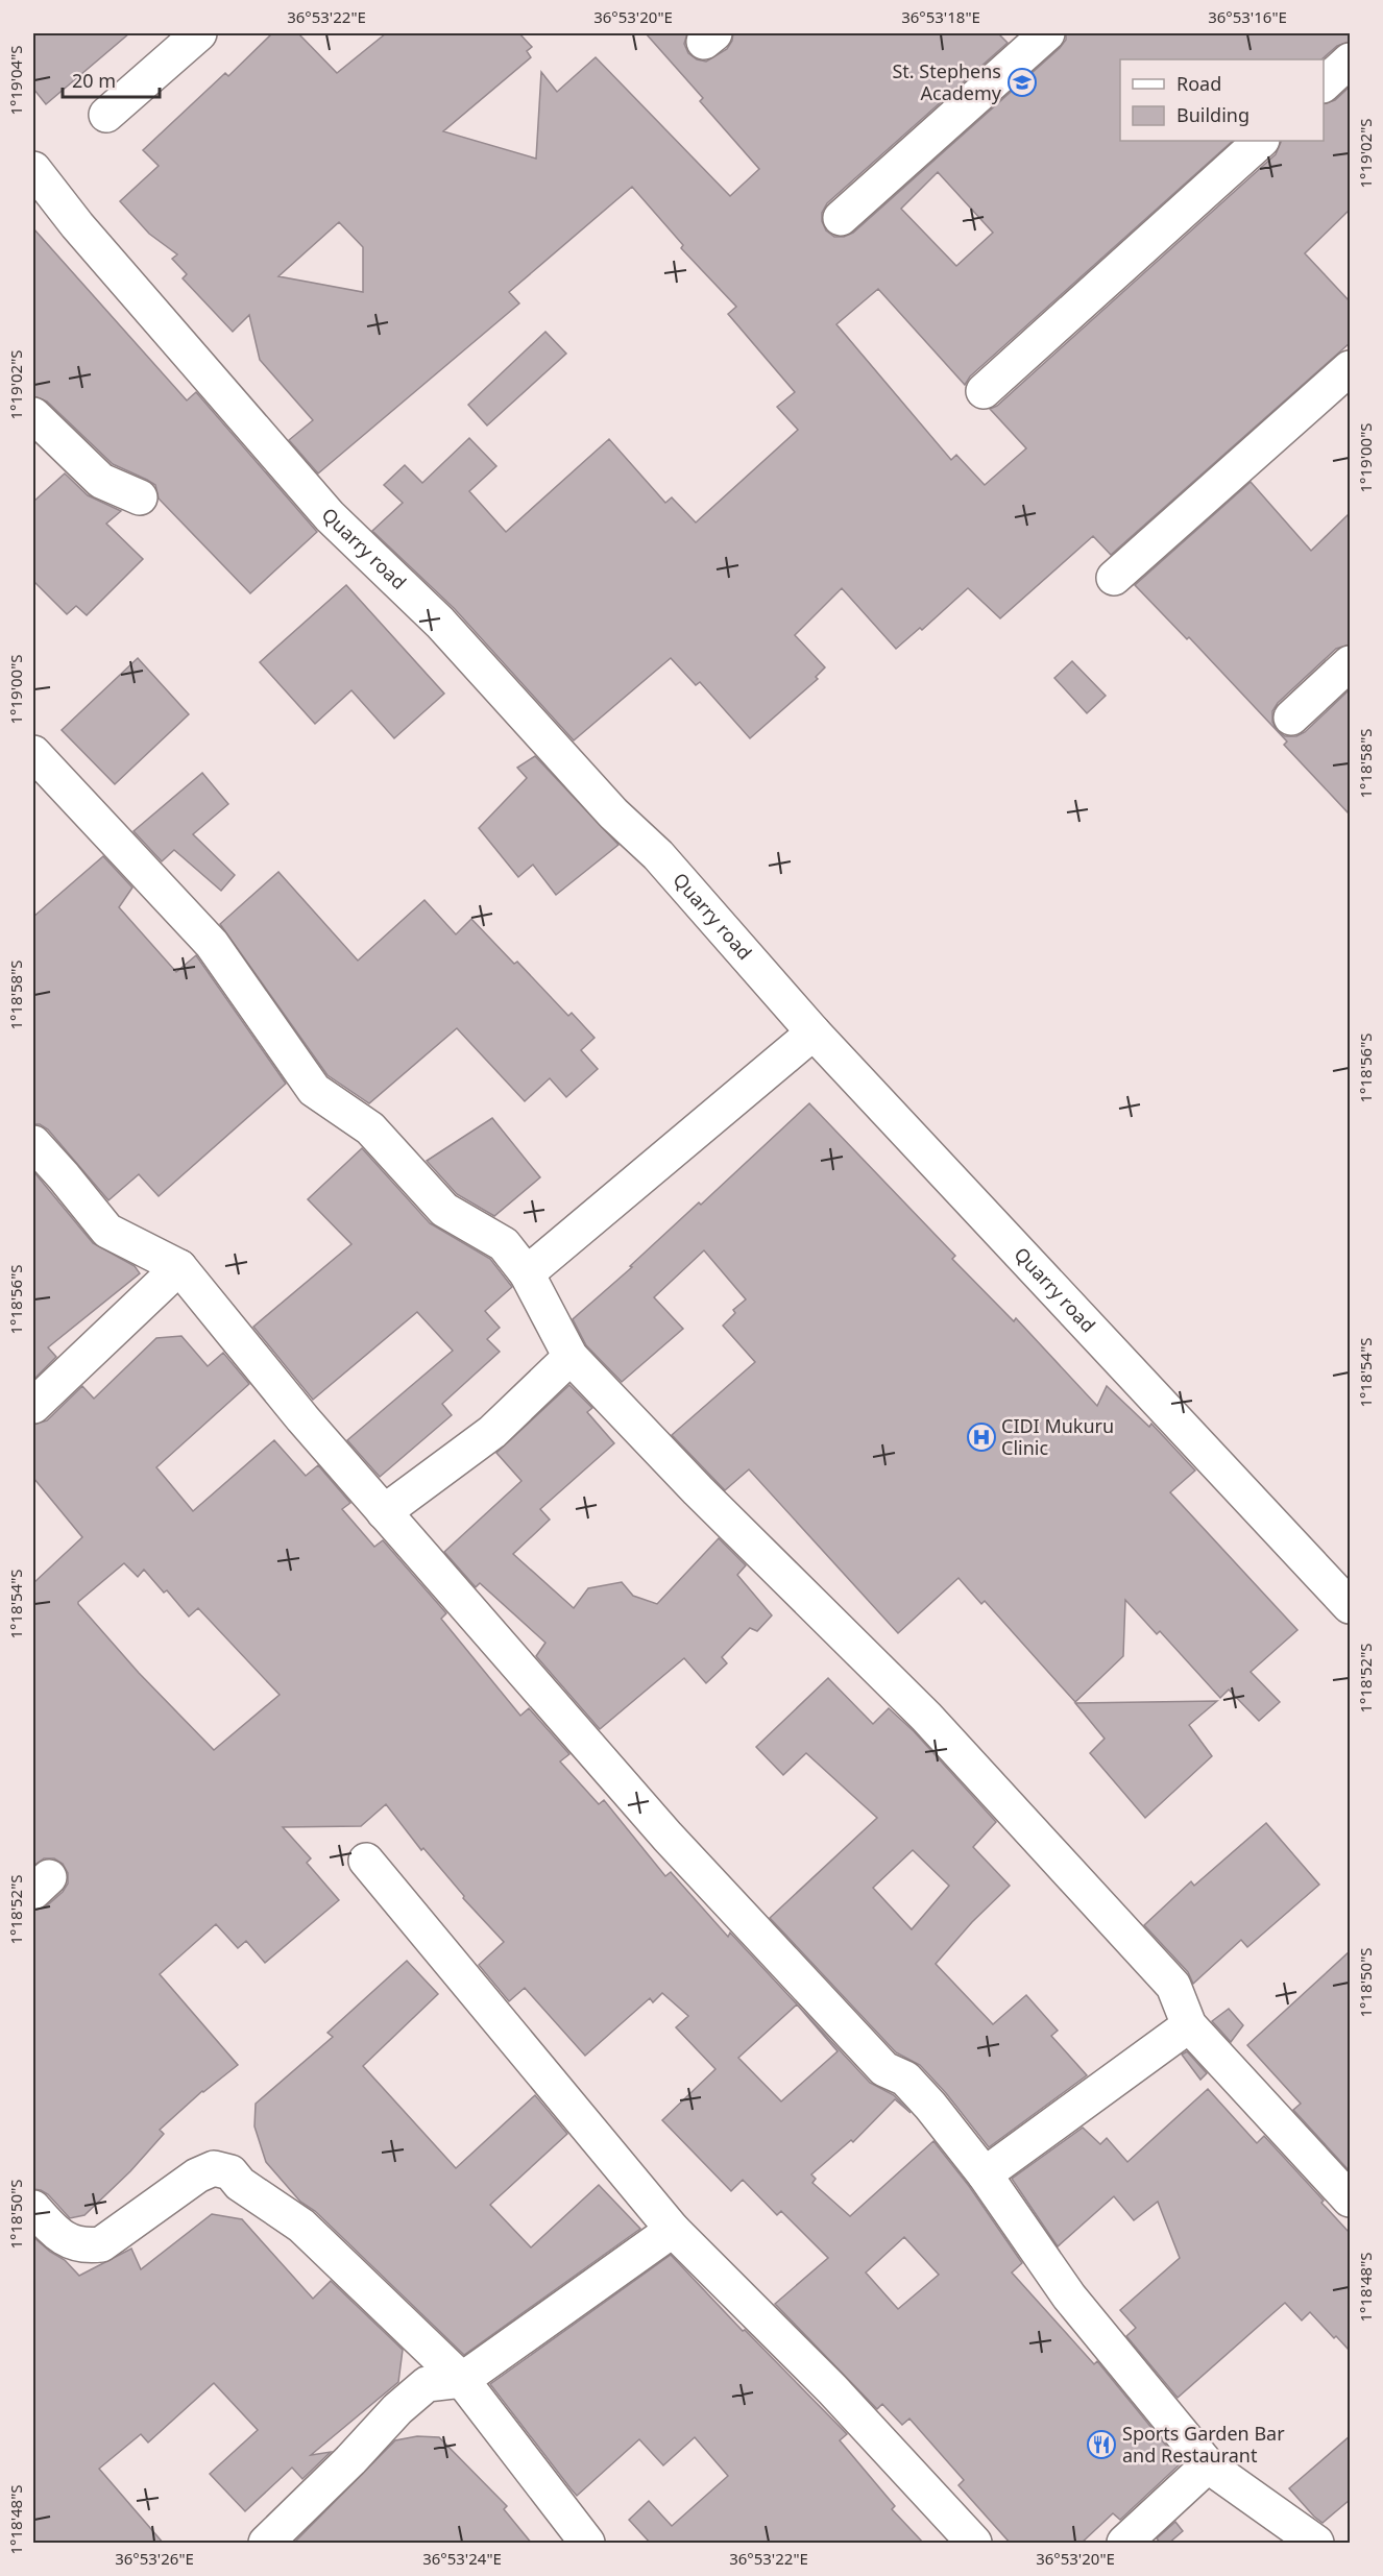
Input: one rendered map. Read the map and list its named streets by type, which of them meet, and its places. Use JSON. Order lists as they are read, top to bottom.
{
  "streets": {
    "street": ["Quarry road"]
  },
  "places": {
    "school or university": ["St. Stephens Academy"],
    "hospital": ["CIDI Mukuru Clinic"],
    "restaurant": ["Sports Garden Bar and Restaurant"]
  },
  "legend": ["Road", "Building"],
  "scale_bar": "20 m",
  "coordinates": [
    "36°53'22\"E",
    "36°53'20\"E",
    "36°53'18\"E",
    "36°53'16\"E",
    "1°19'04\"S",
    "1°19'02\"S",
    "1°19'00\"S",
    "1°18'58\"S",
    "1°18'56\"S",
    "1°18'54\"S",
    "1°18'52\"S",
    "1°18'50\"S",
    "1°18'48\"S",
    "36°53'26\"E",
    "36°53'24\"E"
  ]
}
